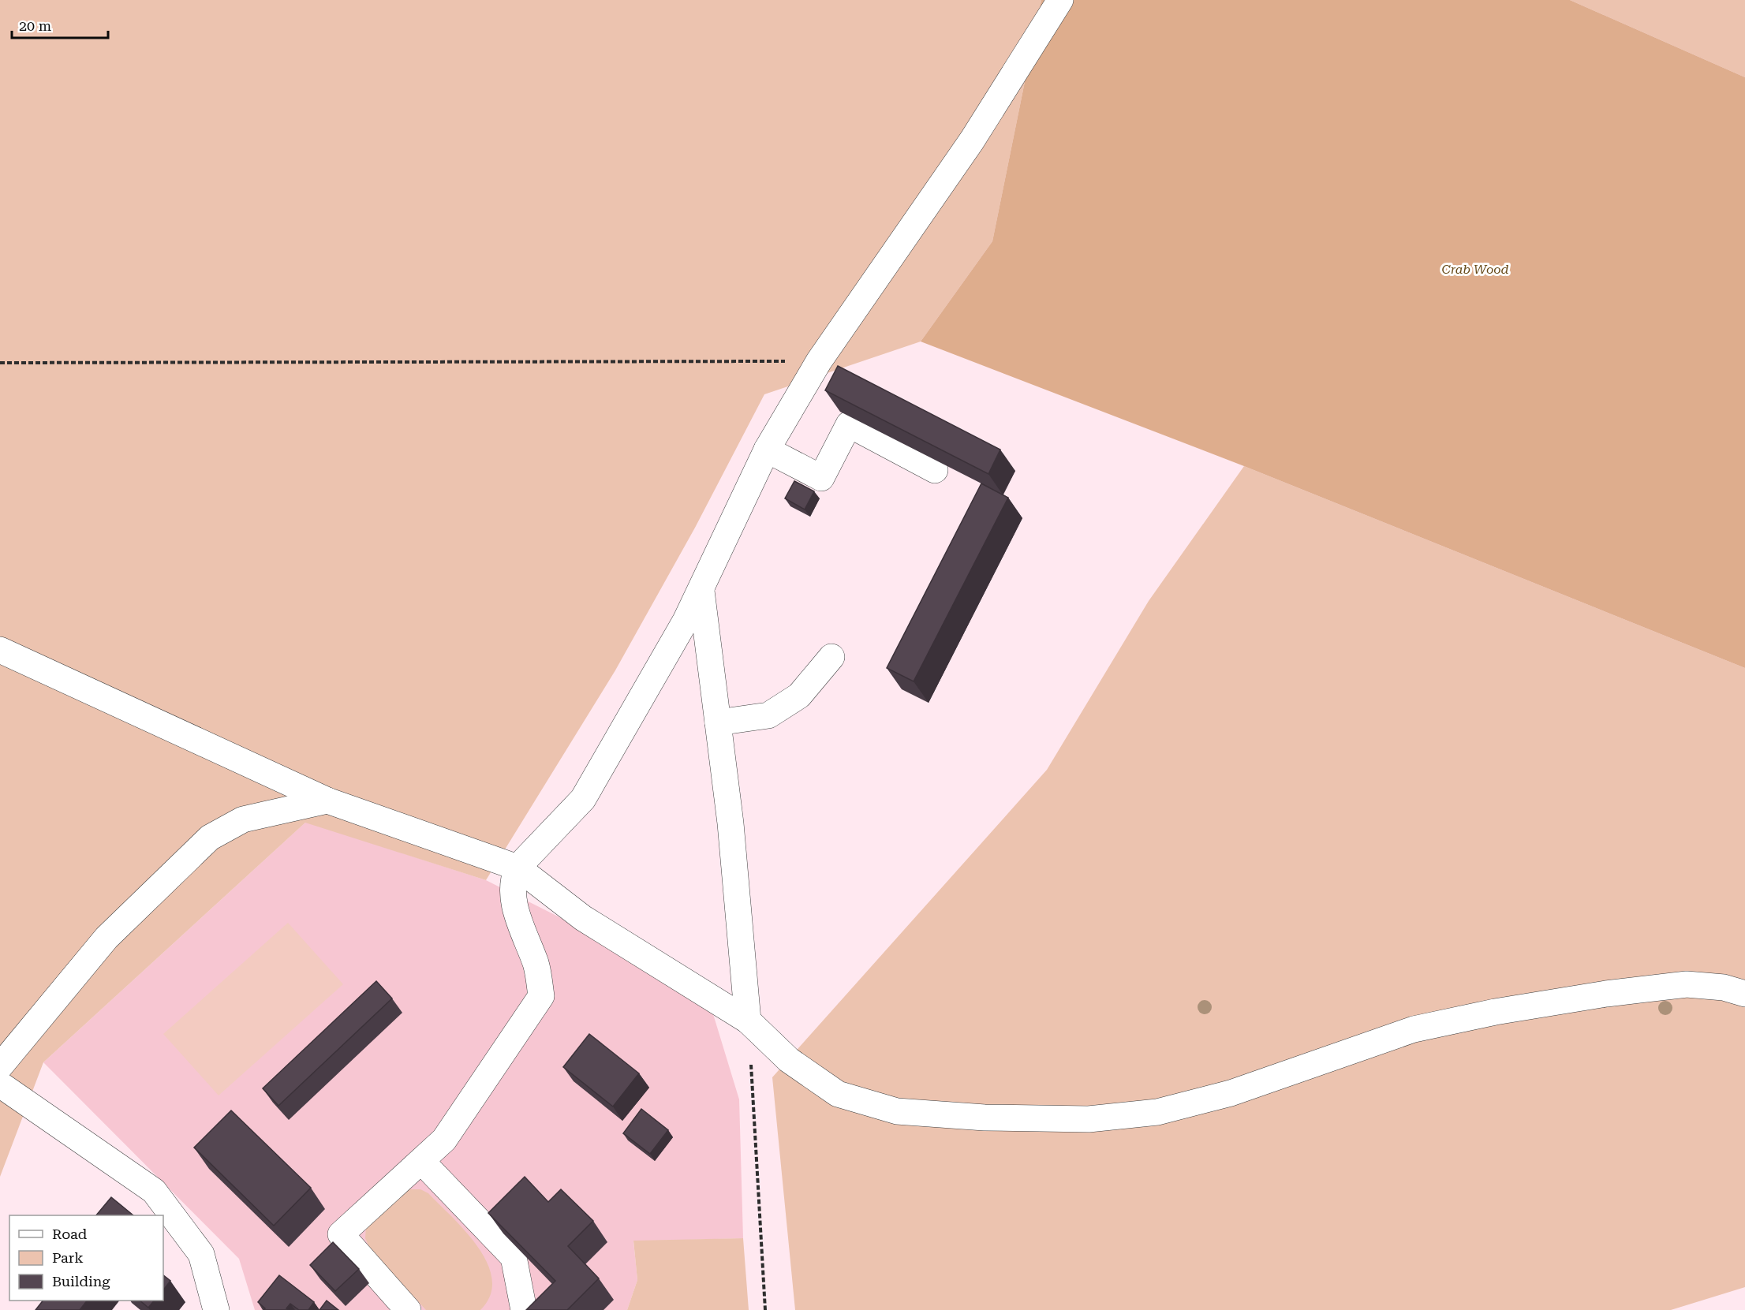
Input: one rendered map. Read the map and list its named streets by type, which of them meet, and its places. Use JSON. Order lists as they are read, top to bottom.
{
  "parks": ["Crab Wood"],
  "legend": ["Road", "Park", "Building"],
  "scale_bar": "20 m"
}
